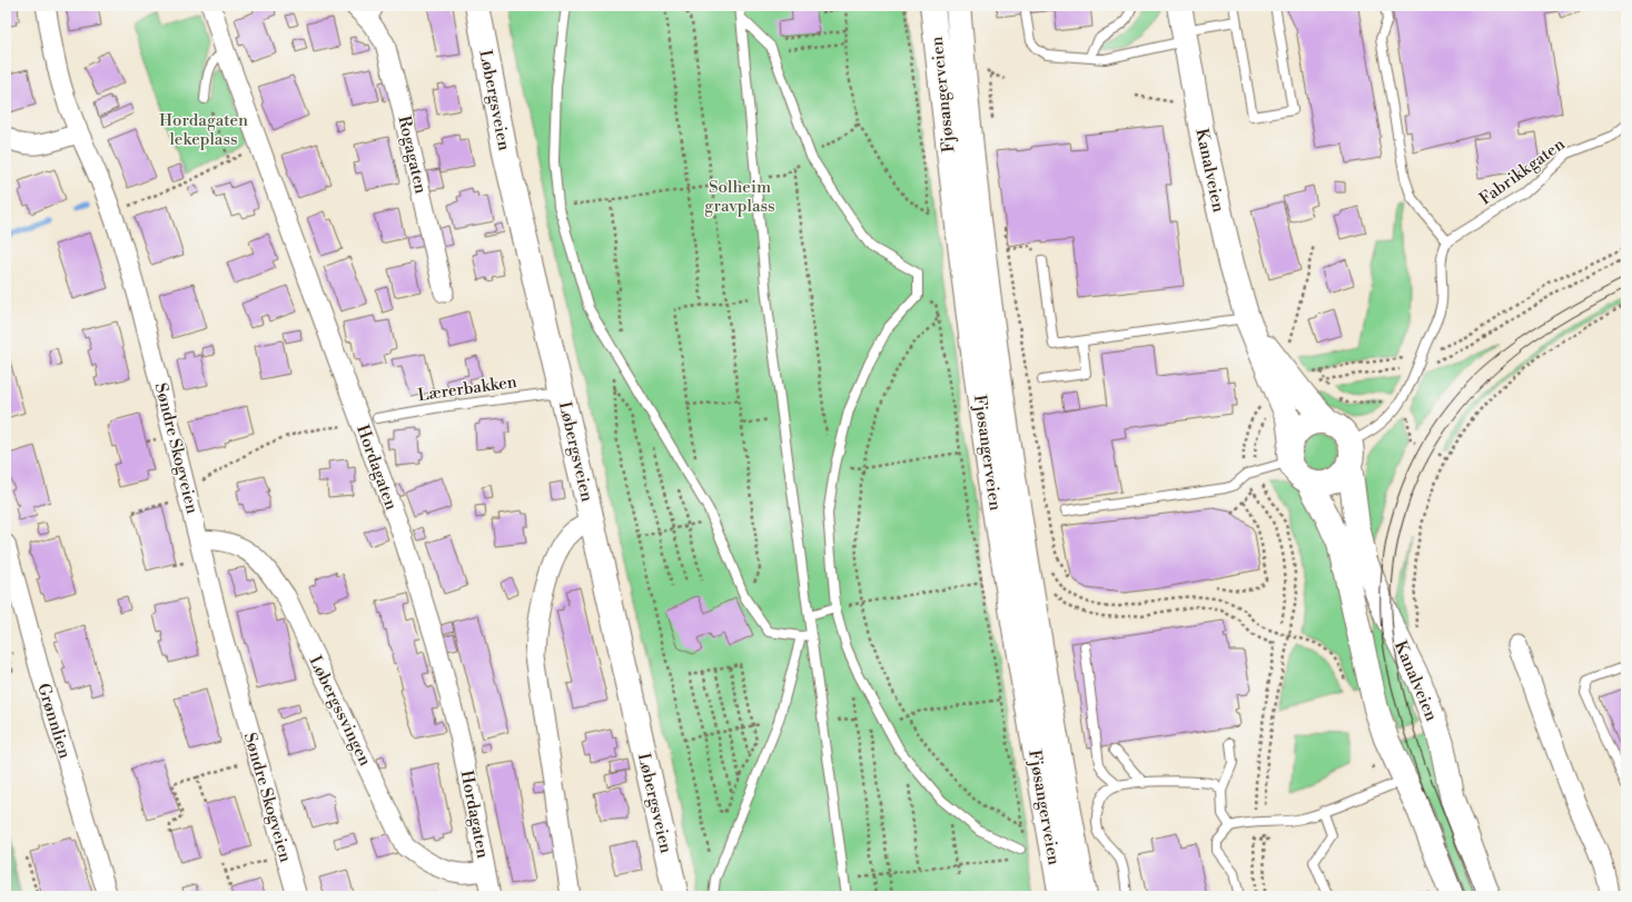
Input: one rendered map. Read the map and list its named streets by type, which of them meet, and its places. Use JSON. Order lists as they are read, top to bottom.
{
  "streets": {
    "main road": ["Fjøsangerveien", "Løbergsveien", "Kanalveien"],
    "street": [
      "Rogagaten",
      "Søndre Skogveien",
      "Hordagaten",
      "Løbergssvingen",
      "Grønnlien"
    ],
    "lane": ["Fabrikkgaten", "Lærerbakken"]
  },
  "crossings": [
    ["Løbergsveien", "Lærerbakken"],
    ["Lærerbakken", "Hordagaten"],
    ["Søndre Skogveien", "Løbergssvingen"],
    ["Hordagaten", "Løbergssvingen"]
  ],
  "parks": ["Hordagaten lekeplass", "Solheim gravplass"]
}
